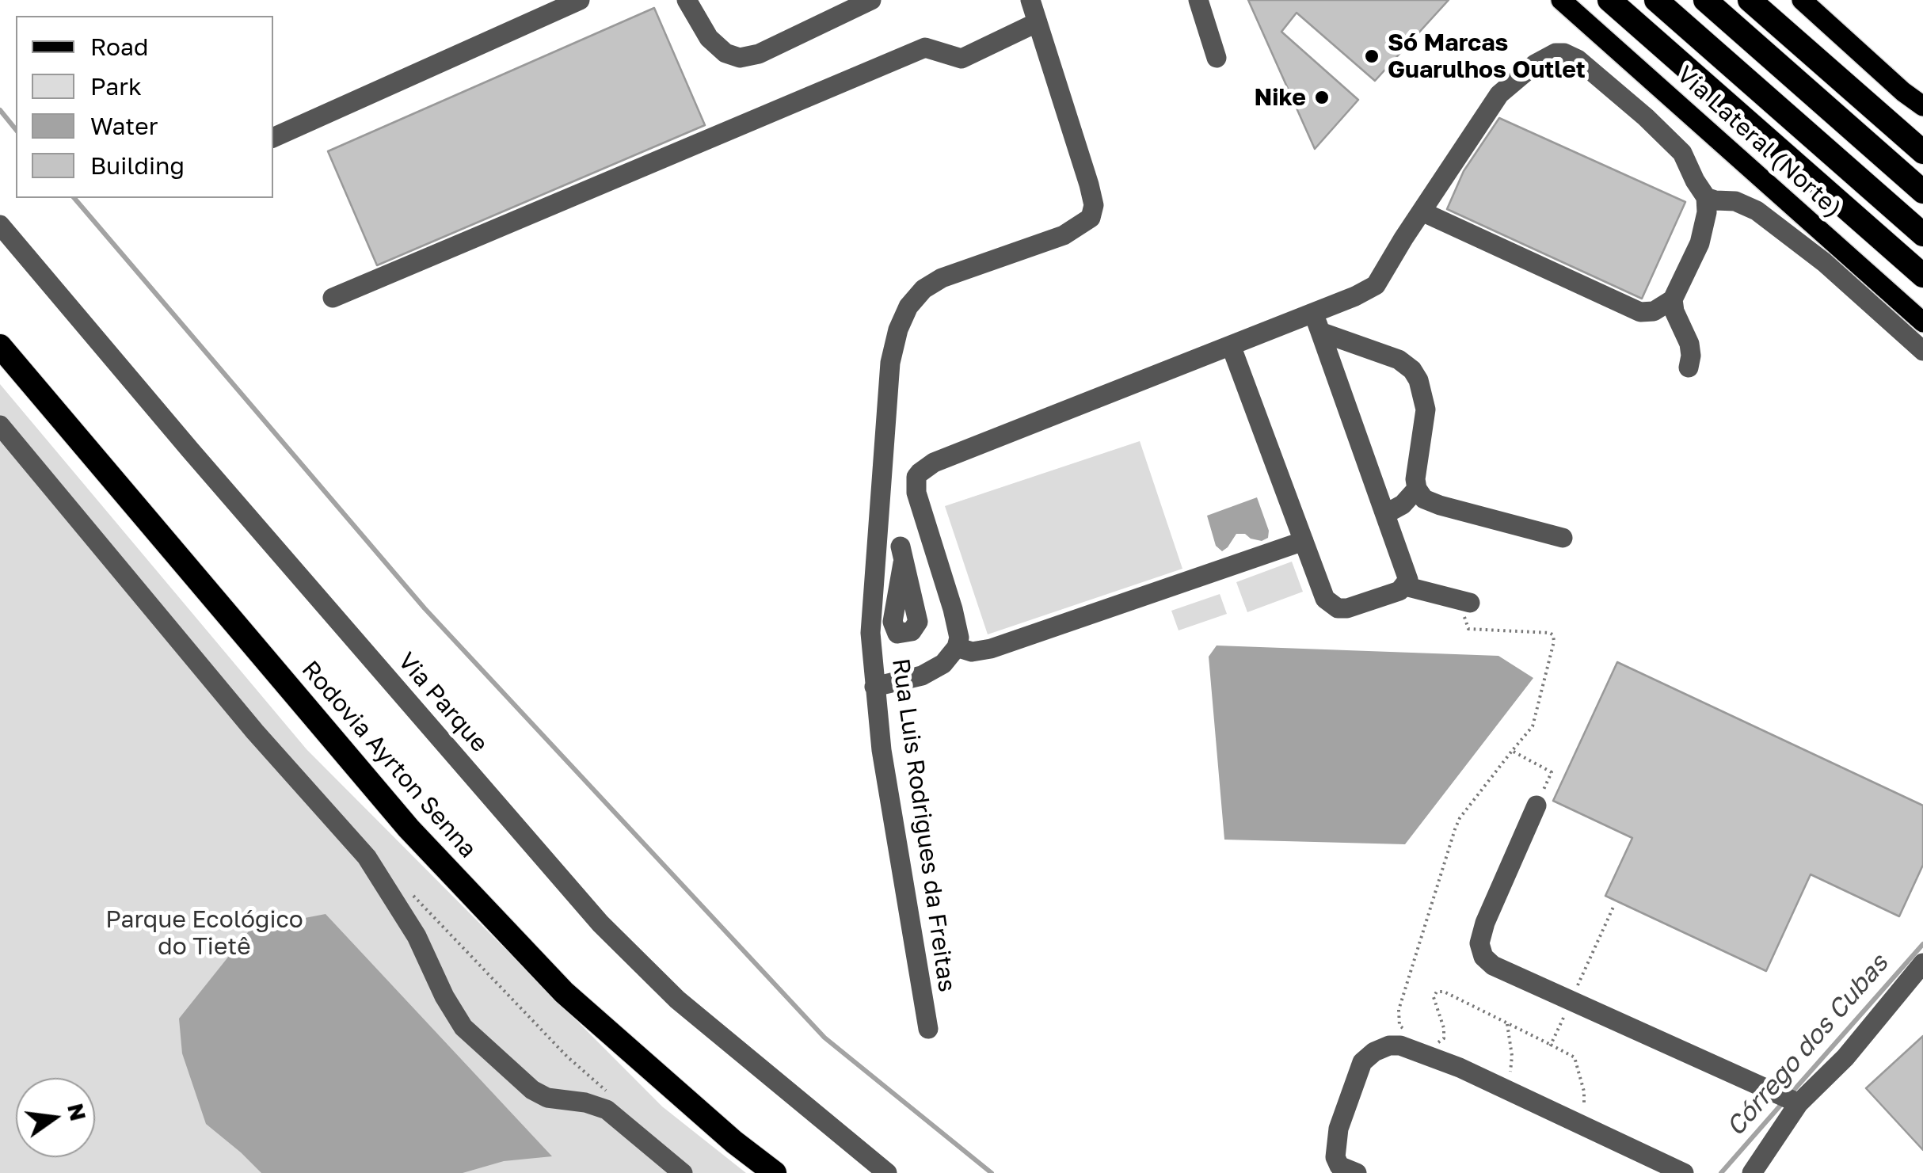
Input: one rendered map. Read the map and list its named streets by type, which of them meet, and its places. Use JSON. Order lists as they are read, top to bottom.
{
  "streets": {
    "highway": ["Rodovia Ayrton Senna"],
    "main road": ["Via Lateral (Norte)"],
    "street": ["Via Parque", "Rua Luis Rodrigues da Freitas"]
  },
  "water": ["Córrego dos Cubas"],
  "parks": ["Parque Ecológico do Tietê"],
  "places": ["Só Marcas Guarulhos Outlet", "Nike"],
  "legend": [
    "Road",
    "Park",
    "Water",
    "Building"
  ],
  "north": "right"
}
